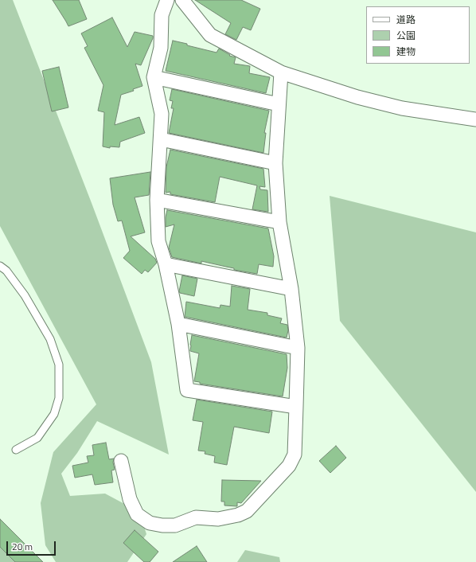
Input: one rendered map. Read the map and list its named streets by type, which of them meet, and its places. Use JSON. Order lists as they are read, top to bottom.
{
  "legend": ["道路", "公園", "建物"],
  "scale_bar": "20 m"
}
